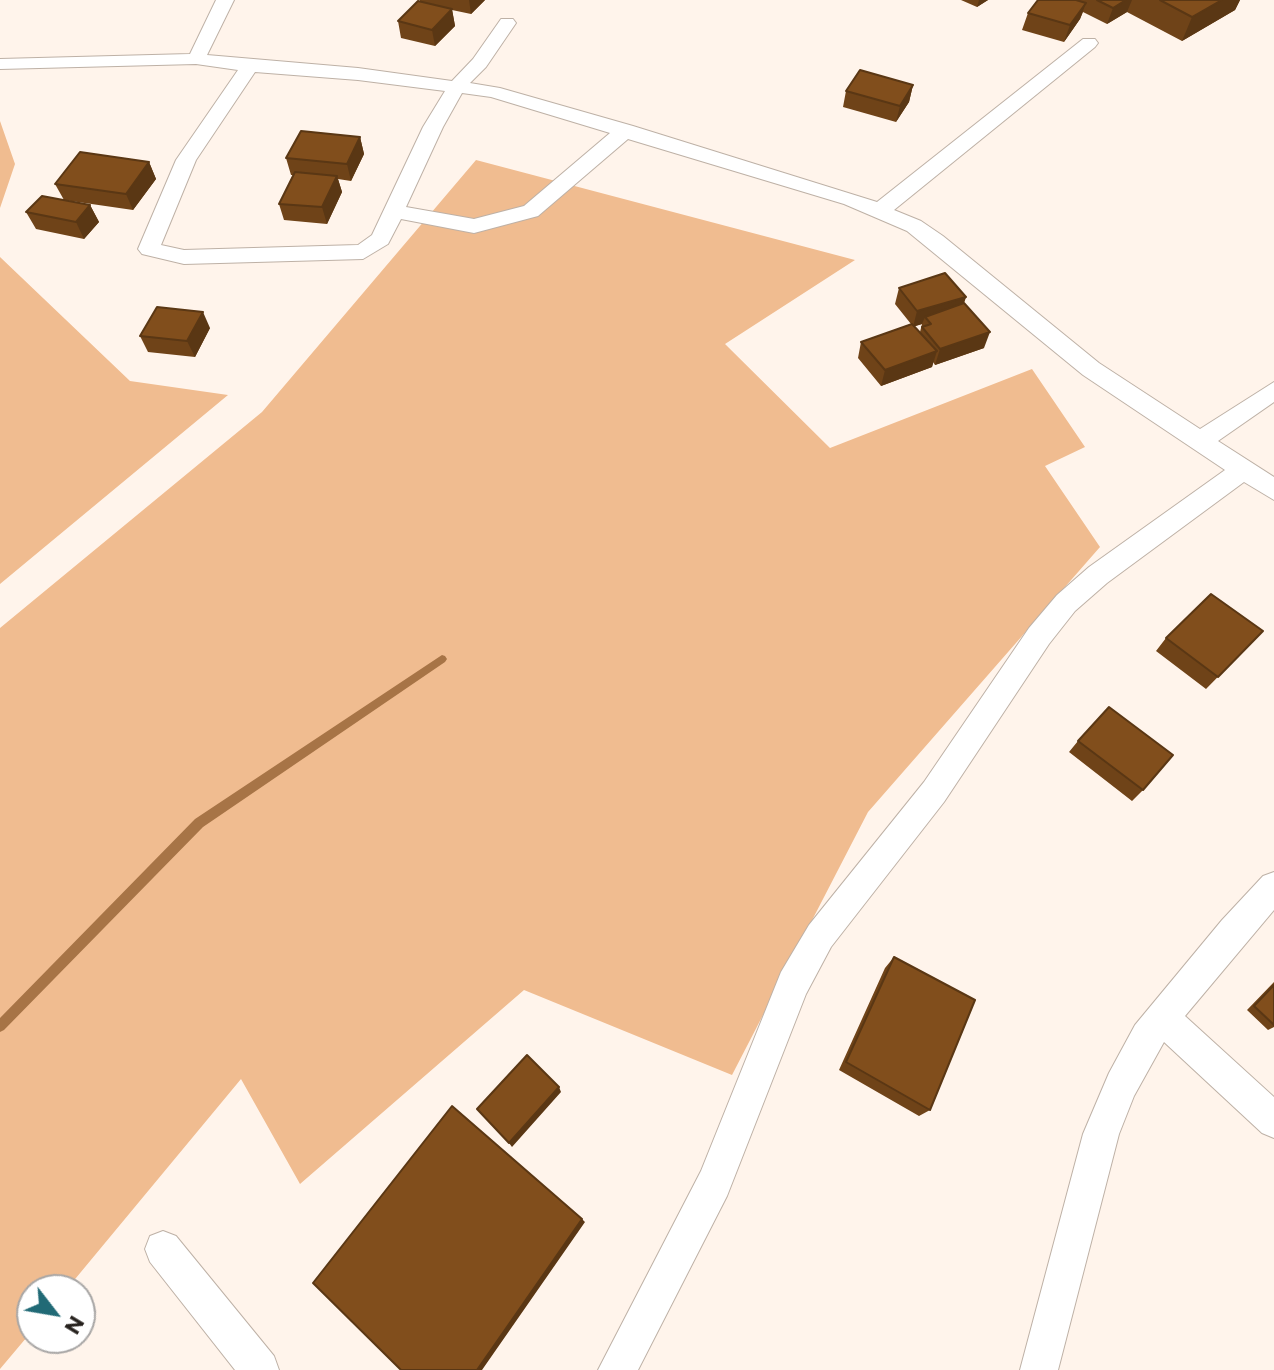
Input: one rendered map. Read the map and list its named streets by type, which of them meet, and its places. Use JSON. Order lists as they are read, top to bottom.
{
  "north": "bottom right"
}
